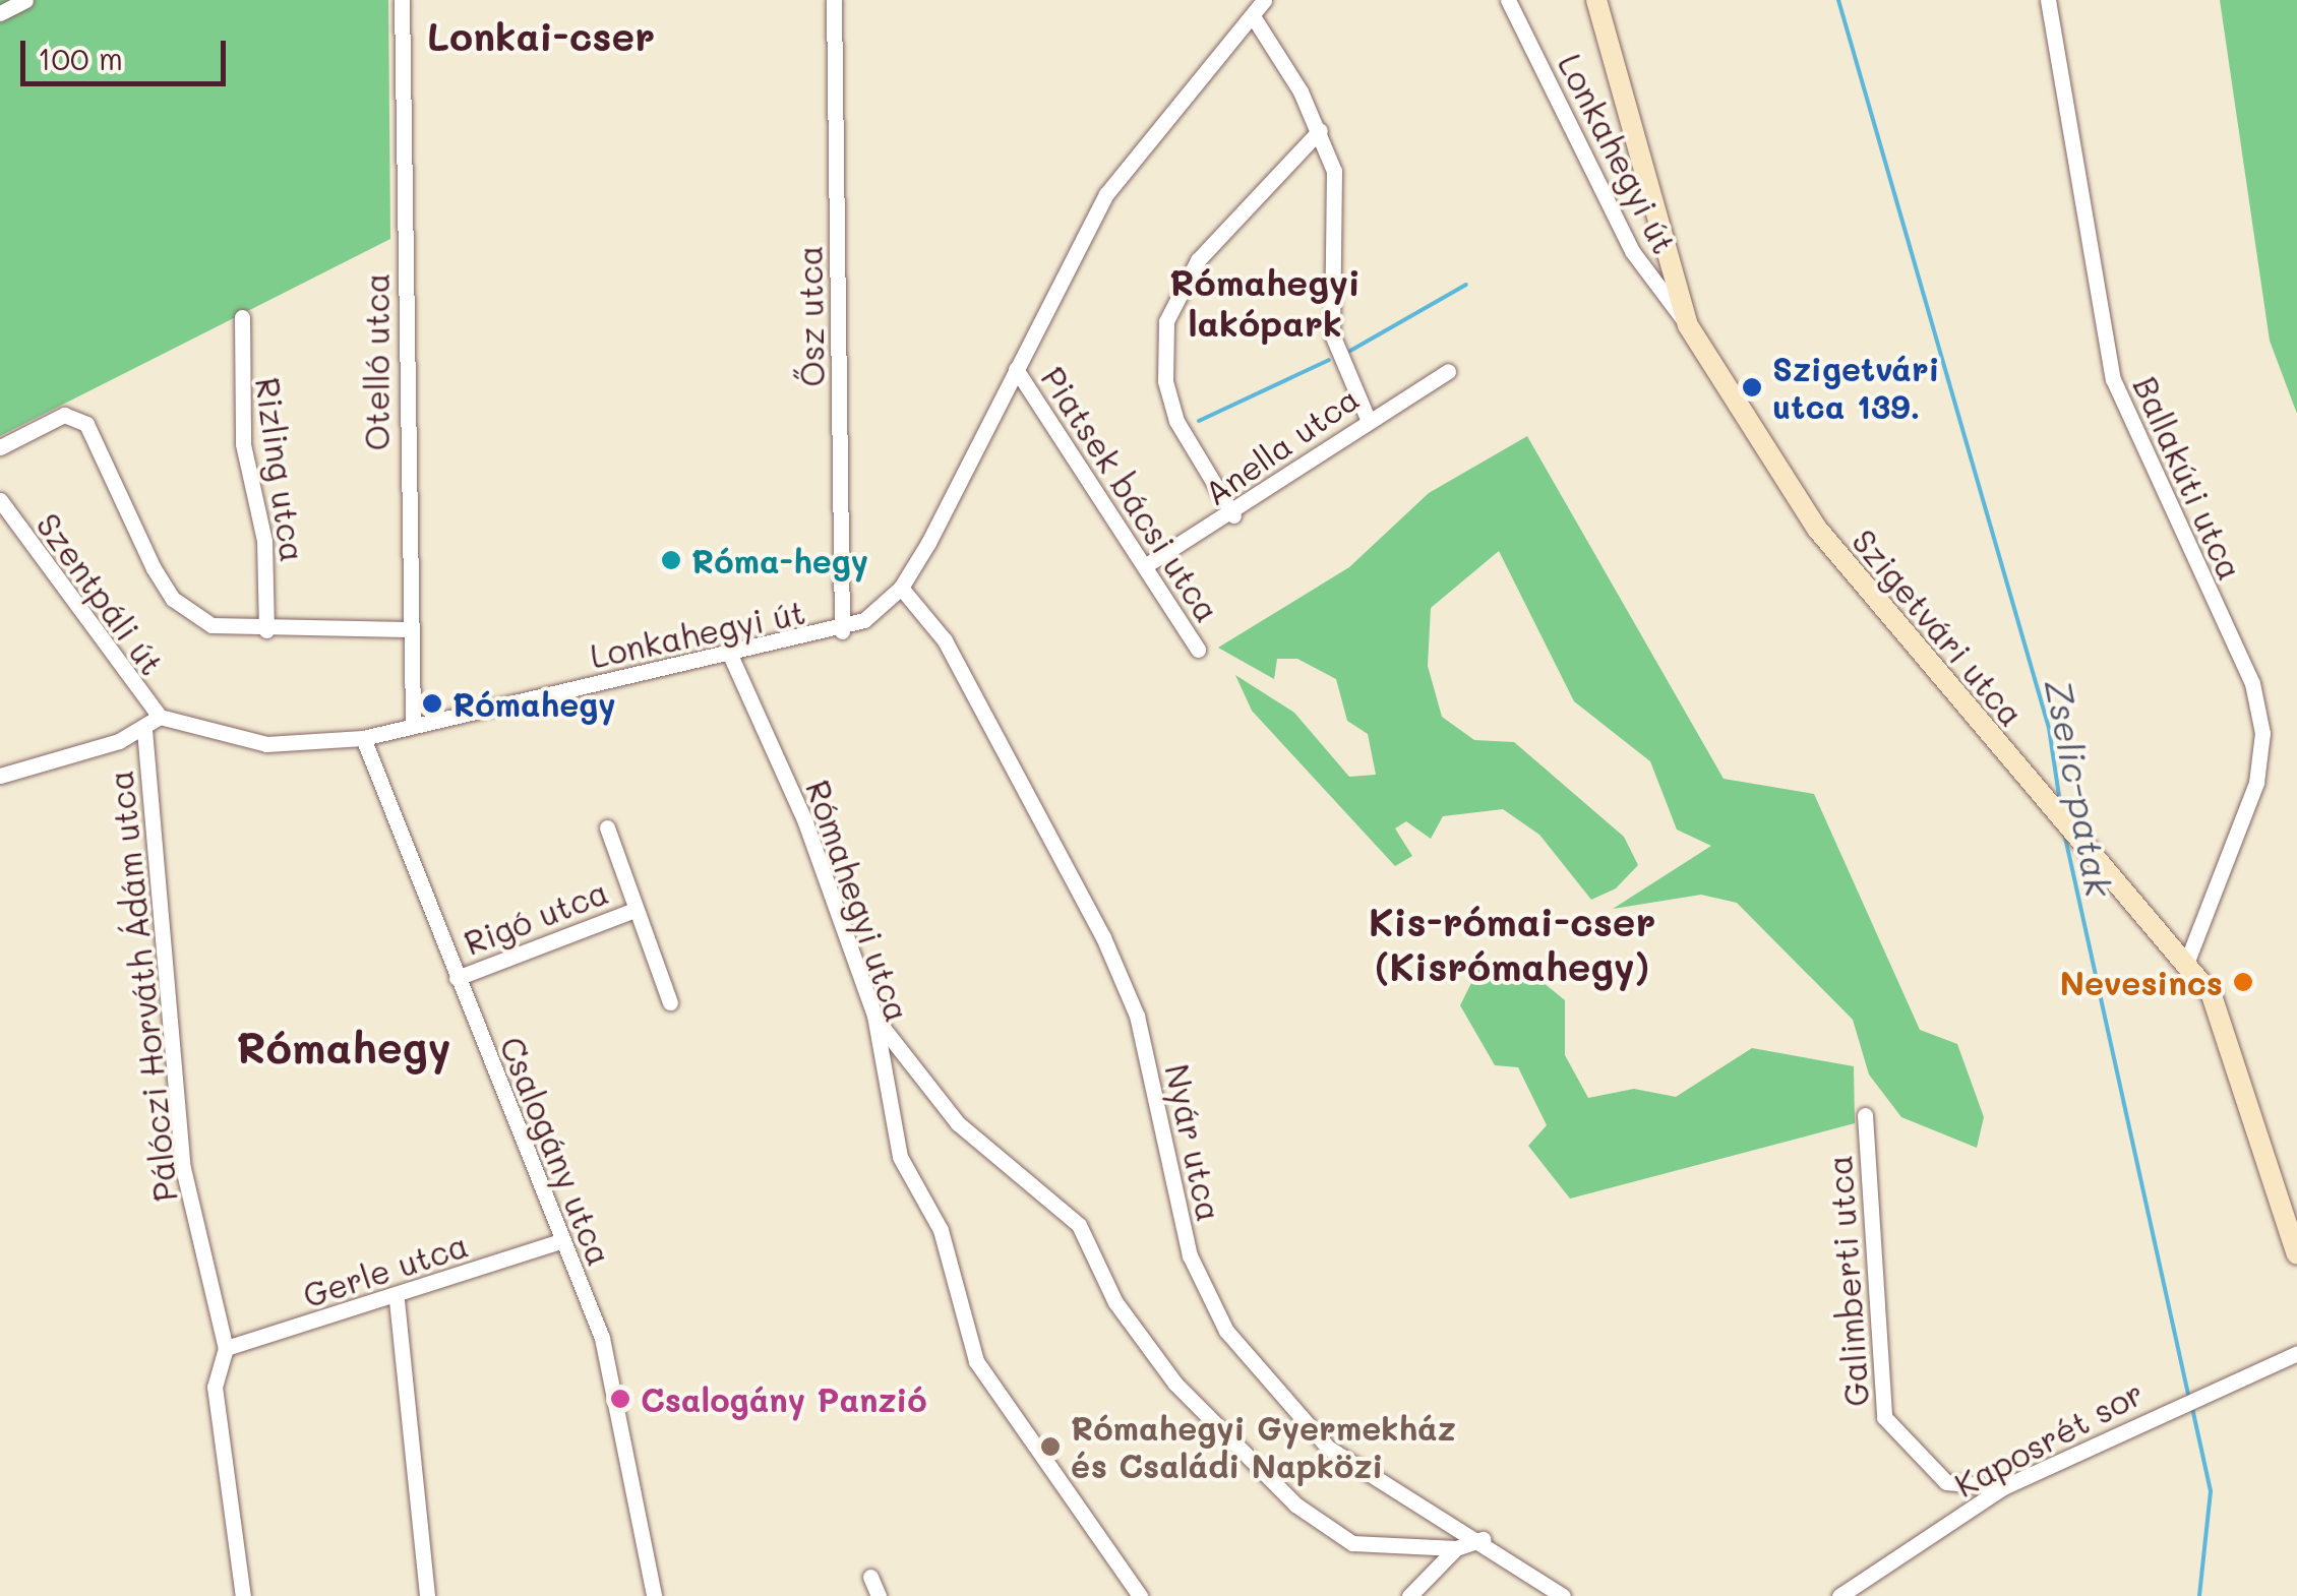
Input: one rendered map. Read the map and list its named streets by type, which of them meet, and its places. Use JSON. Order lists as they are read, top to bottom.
{
  "streets": {
    "street": [
      "Lonkahegyi út",
      "Ősz utca",
      "Otelló utca",
      "Anella utca",
      "Rizling utca",
      "Ballakúti utca",
      "Piatsek bácsi utca",
      "Szentpáli út",
      "Szigetvári utca",
      "Rómahegyi utca",
      "Rigó utca",
      "Pálóczi Horváth Ádám utca",
      "Nyár utca",
      "Csalogány utca",
      "Gerle utca",
      "Galimberti utca",
      "Kaposrét sor"
    ]
  },
  "crossings": [
    ["Lonkahegyi út", "Ősz utca"],
    ["Lonkahegyi út", "Otelló utca"],
    ["Lonkahegyi út", "Piatsek bácsi utca"],
    ["Lonkahegyi út", "Szentpáli út"],
    ["Lonkahegyi út", "Szigetvári utca"],
    ["Lonkahegyi út", "Rómahegyi utca"],
    ["Lonkahegyi út", "Nyár utca"],
    ["Lonkahegyi út", "Csalogány utca"],
    ["Anella utca", "Piatsek bácsi utca"],
    ["Ballakúti utca", "Szigetvári utca"],
    ["Rigó utca", "Csalogány utca"],
    ["Pálóczi Horváth Ádám utca", "Gerle utca"],
    ["Csalogány utca", "Gerle utca"],
    ["Galimberti utca", "Kaposrét sor"]
  ],
  "districts": [
    "Lonkai-cser",
    "Rómahegyi lakópark",
    "Kis-római-cser (Kisrómahegy)",
    "Rómahegy"
  ],
  "water": ["Zselic-patak"],
  "places": [
    "Szigetvári utca 139.",
    "Róma-hegy",
    "Rómahegy",
    "Nevesincs",
    "Csalogány Panzió",
    "Rómahegyi Gyermekház és Családi Napközi"
  ],
  "scale_bar": "100 m"
}
